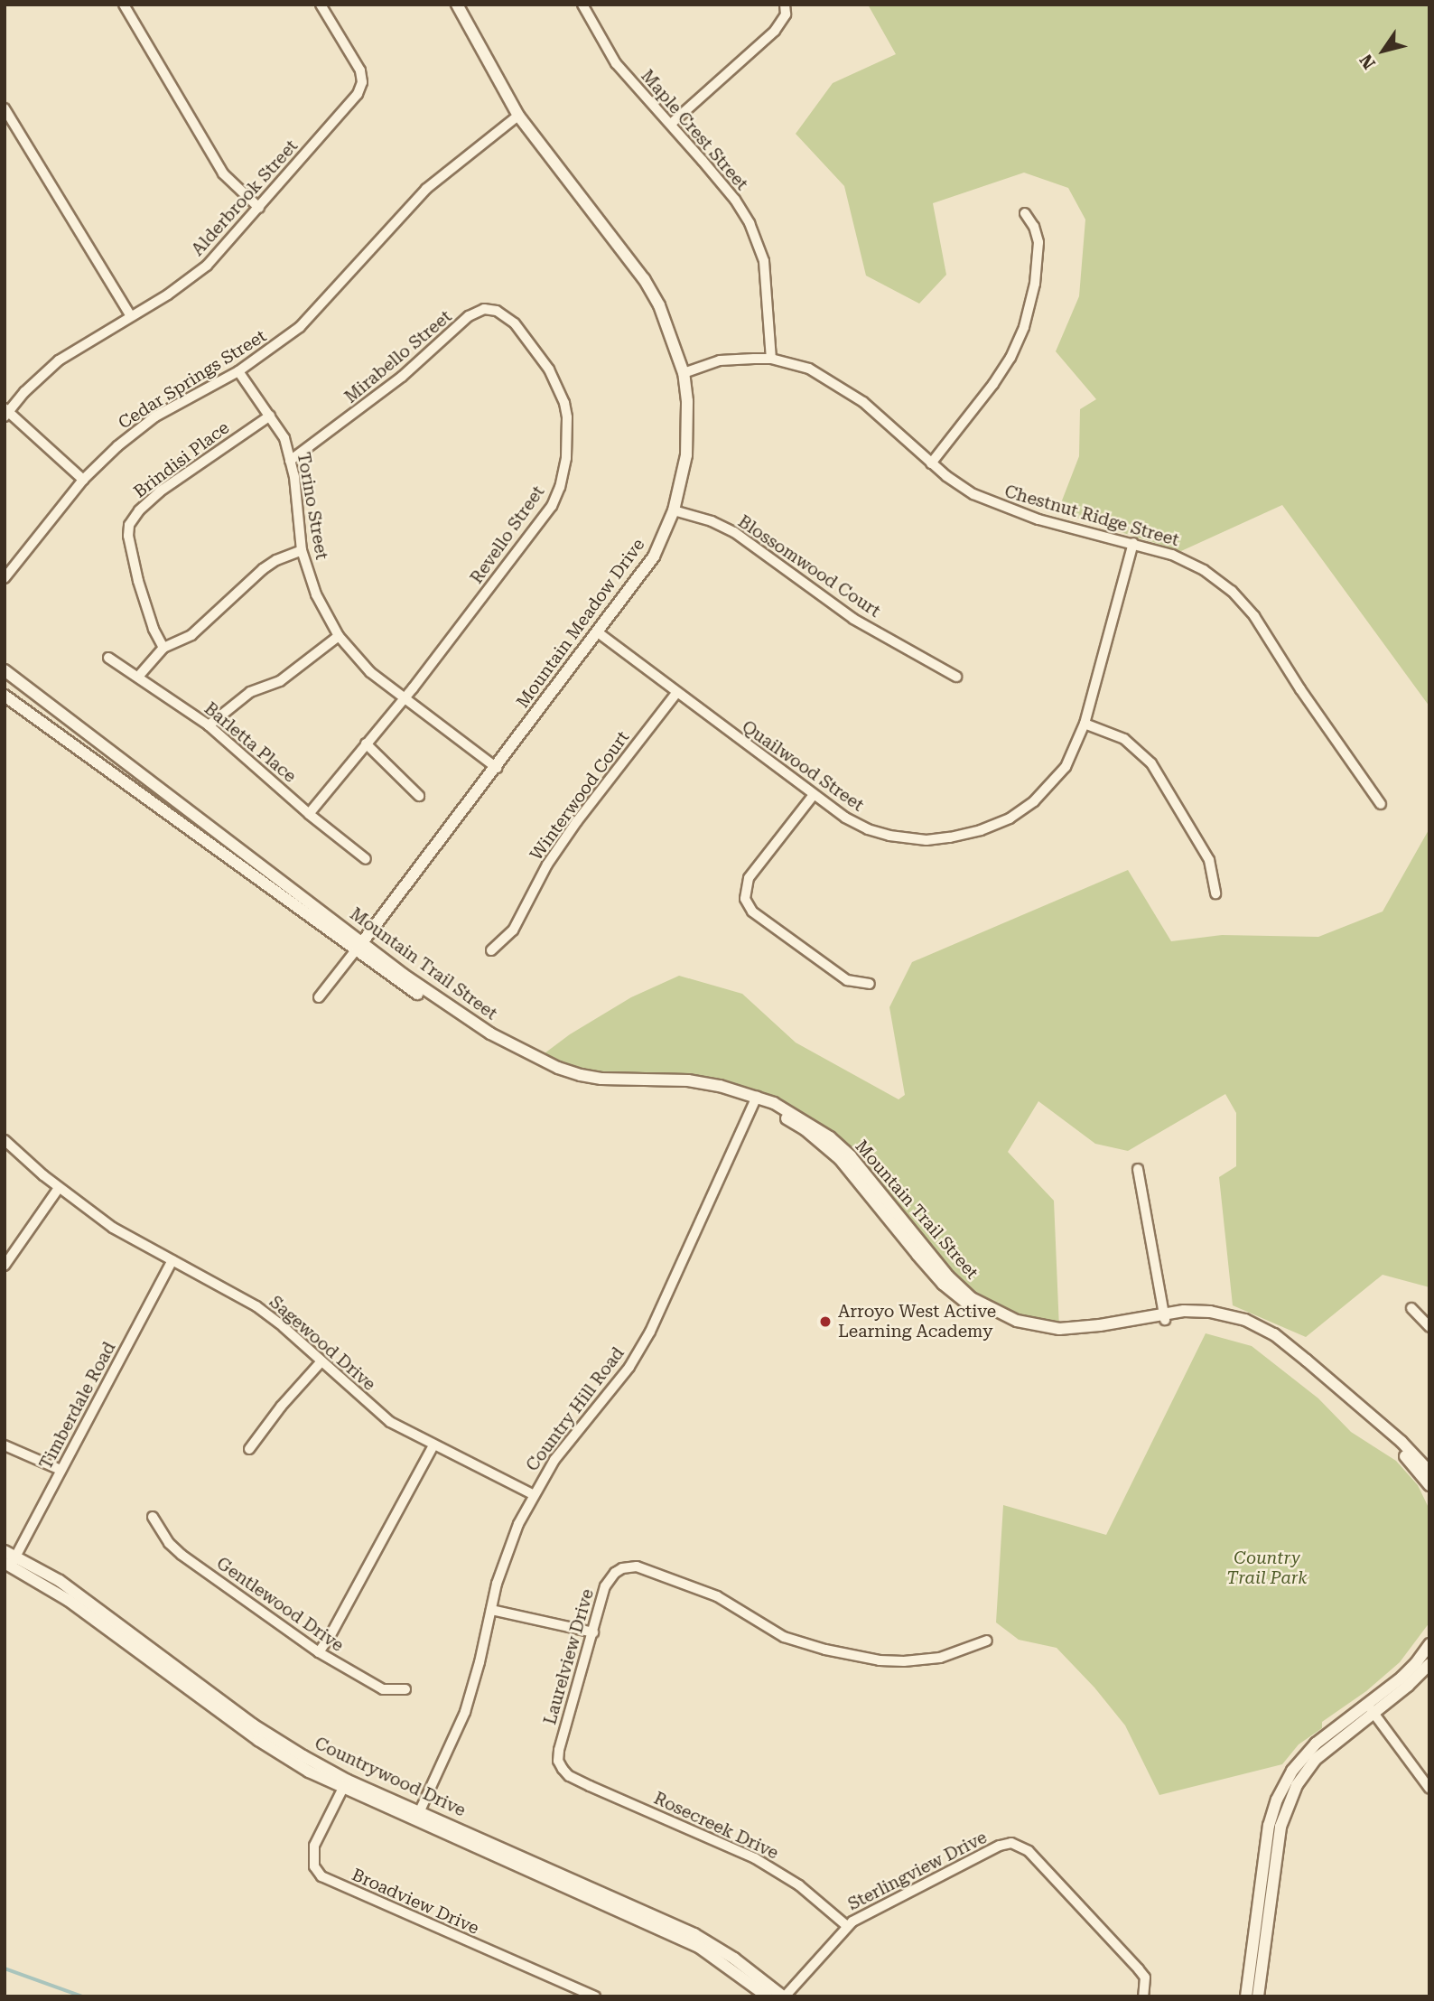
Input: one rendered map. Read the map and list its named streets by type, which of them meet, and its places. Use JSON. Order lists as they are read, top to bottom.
{
  "streets": {
    "street": [
      "Maple Crest Street",
      "Alderbrook Street",
      "Mirabello Street",
      "Cedar Springs Street",
      "Brindisi Place",
      "Torino Street",
      "Chestnut Ridge Street",
      "Revello Street",
      "Blossomwood Court",
      "Mountain Meadow Drive",
      "Barletta Place",
      "Quailwood Street",
      "Winterwood Court",
      "Mountain Trail Street",
      "Sagewood Drive",
      "Timberdale Road",
      "Country Hill Road",
      "Gentlewood Drive",
      "Laurelview Drive",
      "Countrywood Drive",
      "Rosecreek Drive",
      "Sterlingview Drive",
      "Broadview Drive"
    ]
  },
  "crossings": [
    ["Maple Crest Street", "Chestnut Ridge Street"],
    ["Mirabello Street", "Torino Street"],
    ["Mirabello Street", "Revello Street"],
    ["Cedar Springs Street", "Torino Street"],
    ["Cedar Springs Street", "Mountain Meadow Drive"],
    ["Brindisi Place", "Torino Street"],
    ["Torino Street", "Revello Street"],
    ["Torino Street", "Mountain Meadow Drive"],
    ["Chestnut Ridge Street", "Mountain Meadow Drive"],
    ["Chestnut Ridge Street", "Quailwood Street"],
    ["Revello Street", "Barletta Place"],
    ["Blossomwood Court", "Mountain Meadow Drive"],
    ["Mountain Meadow Drive", "Quailwood Street"],
    ["Mountain Meadow Drive", "Mountain Trail Street"],
    ["Quailwood Street", "Winterwood Court"],
    ["Mountain Trail Street", "Country Hill Road"],
    ["Sagewood Drive", "Timberdale Road"],
    ["Sagewood Drive", "Country Hill Road"],
    ["Timberdale Road", "Countrywood Drive"],
    ["Country Hill Road", "Countrywood Drive"],
    ["Laurelview Drive", "Rosecreek Drive"],
    ["Countrywood Drive", "Sterlingview Drive"],
    ["Countrywood Drive", "Broadview Drive"],
    ["Rosecreek Drive", "Sterlingview Drive"]
  ],
  "parks": ["Country Trail Park"],
  "places": ["Arroyo West Active Learning Academy"],
  "north": "bottom left"
}
